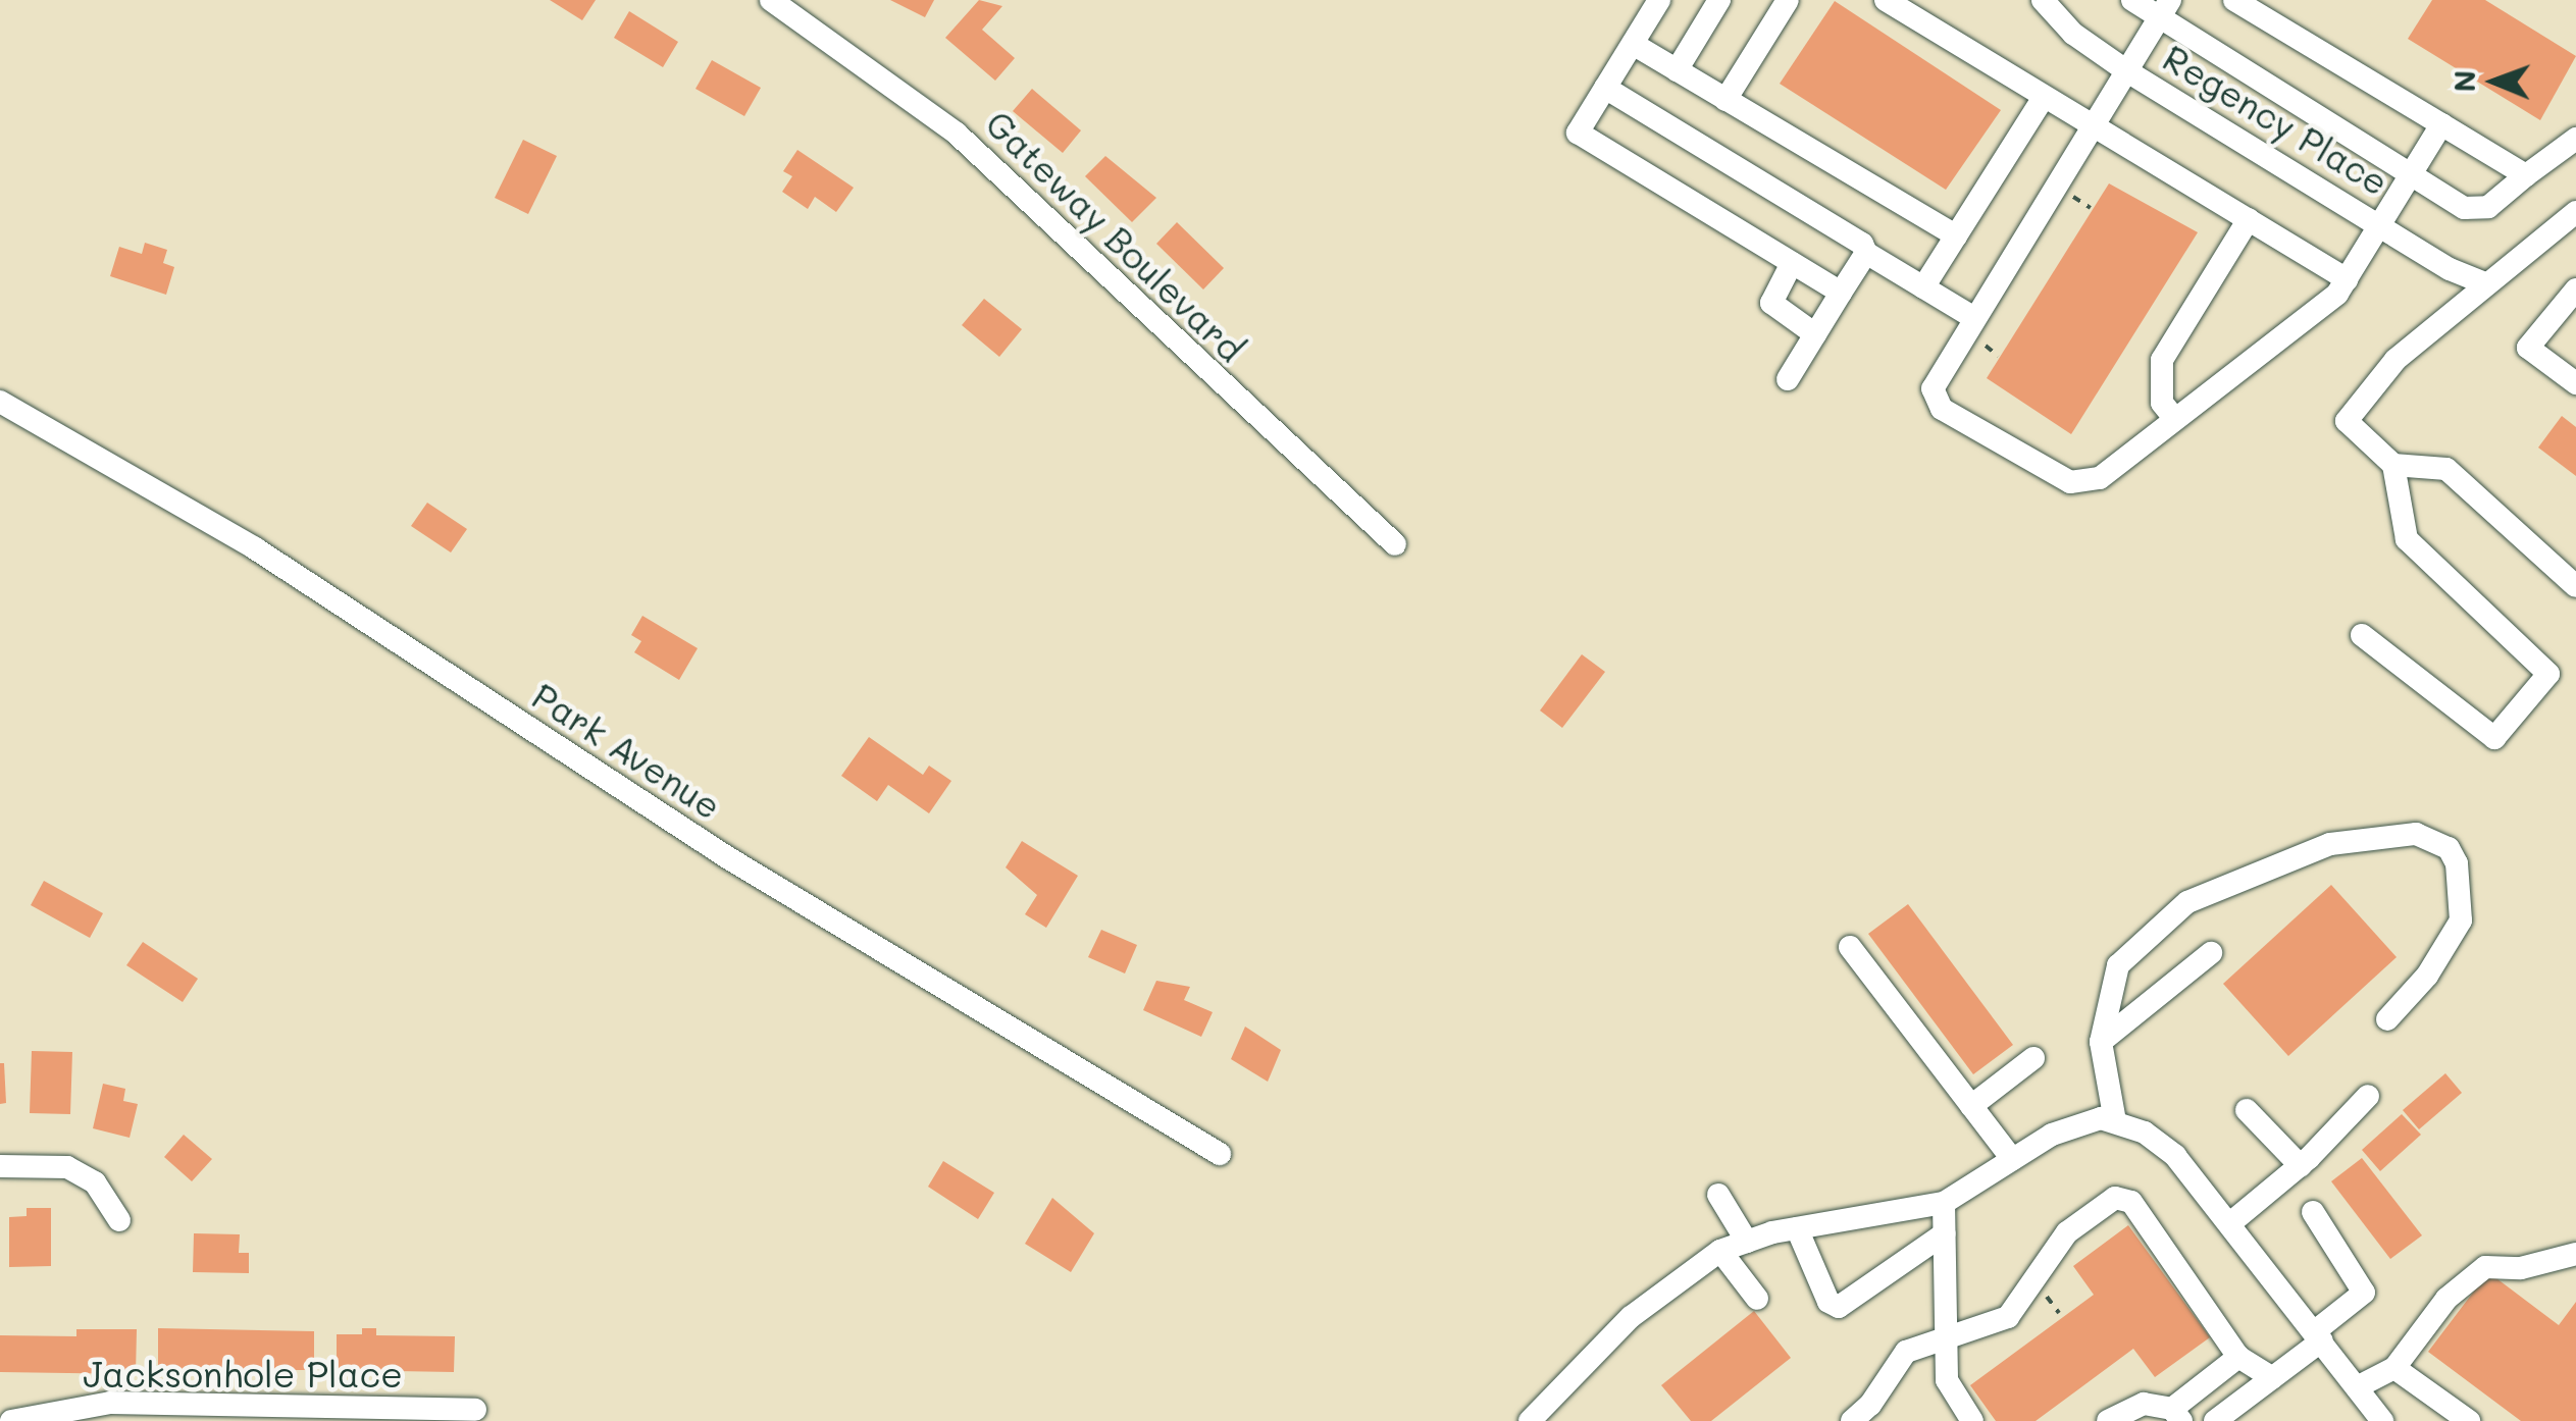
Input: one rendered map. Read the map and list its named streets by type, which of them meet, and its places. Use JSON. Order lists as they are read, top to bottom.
{
  "streets": {
    "street": [
      "Regency Place",
      "Gateway Boulevard",
      "Park Avenue",
      "Jacksonhole Place"
    ]
  },
  "north": "left"
}
